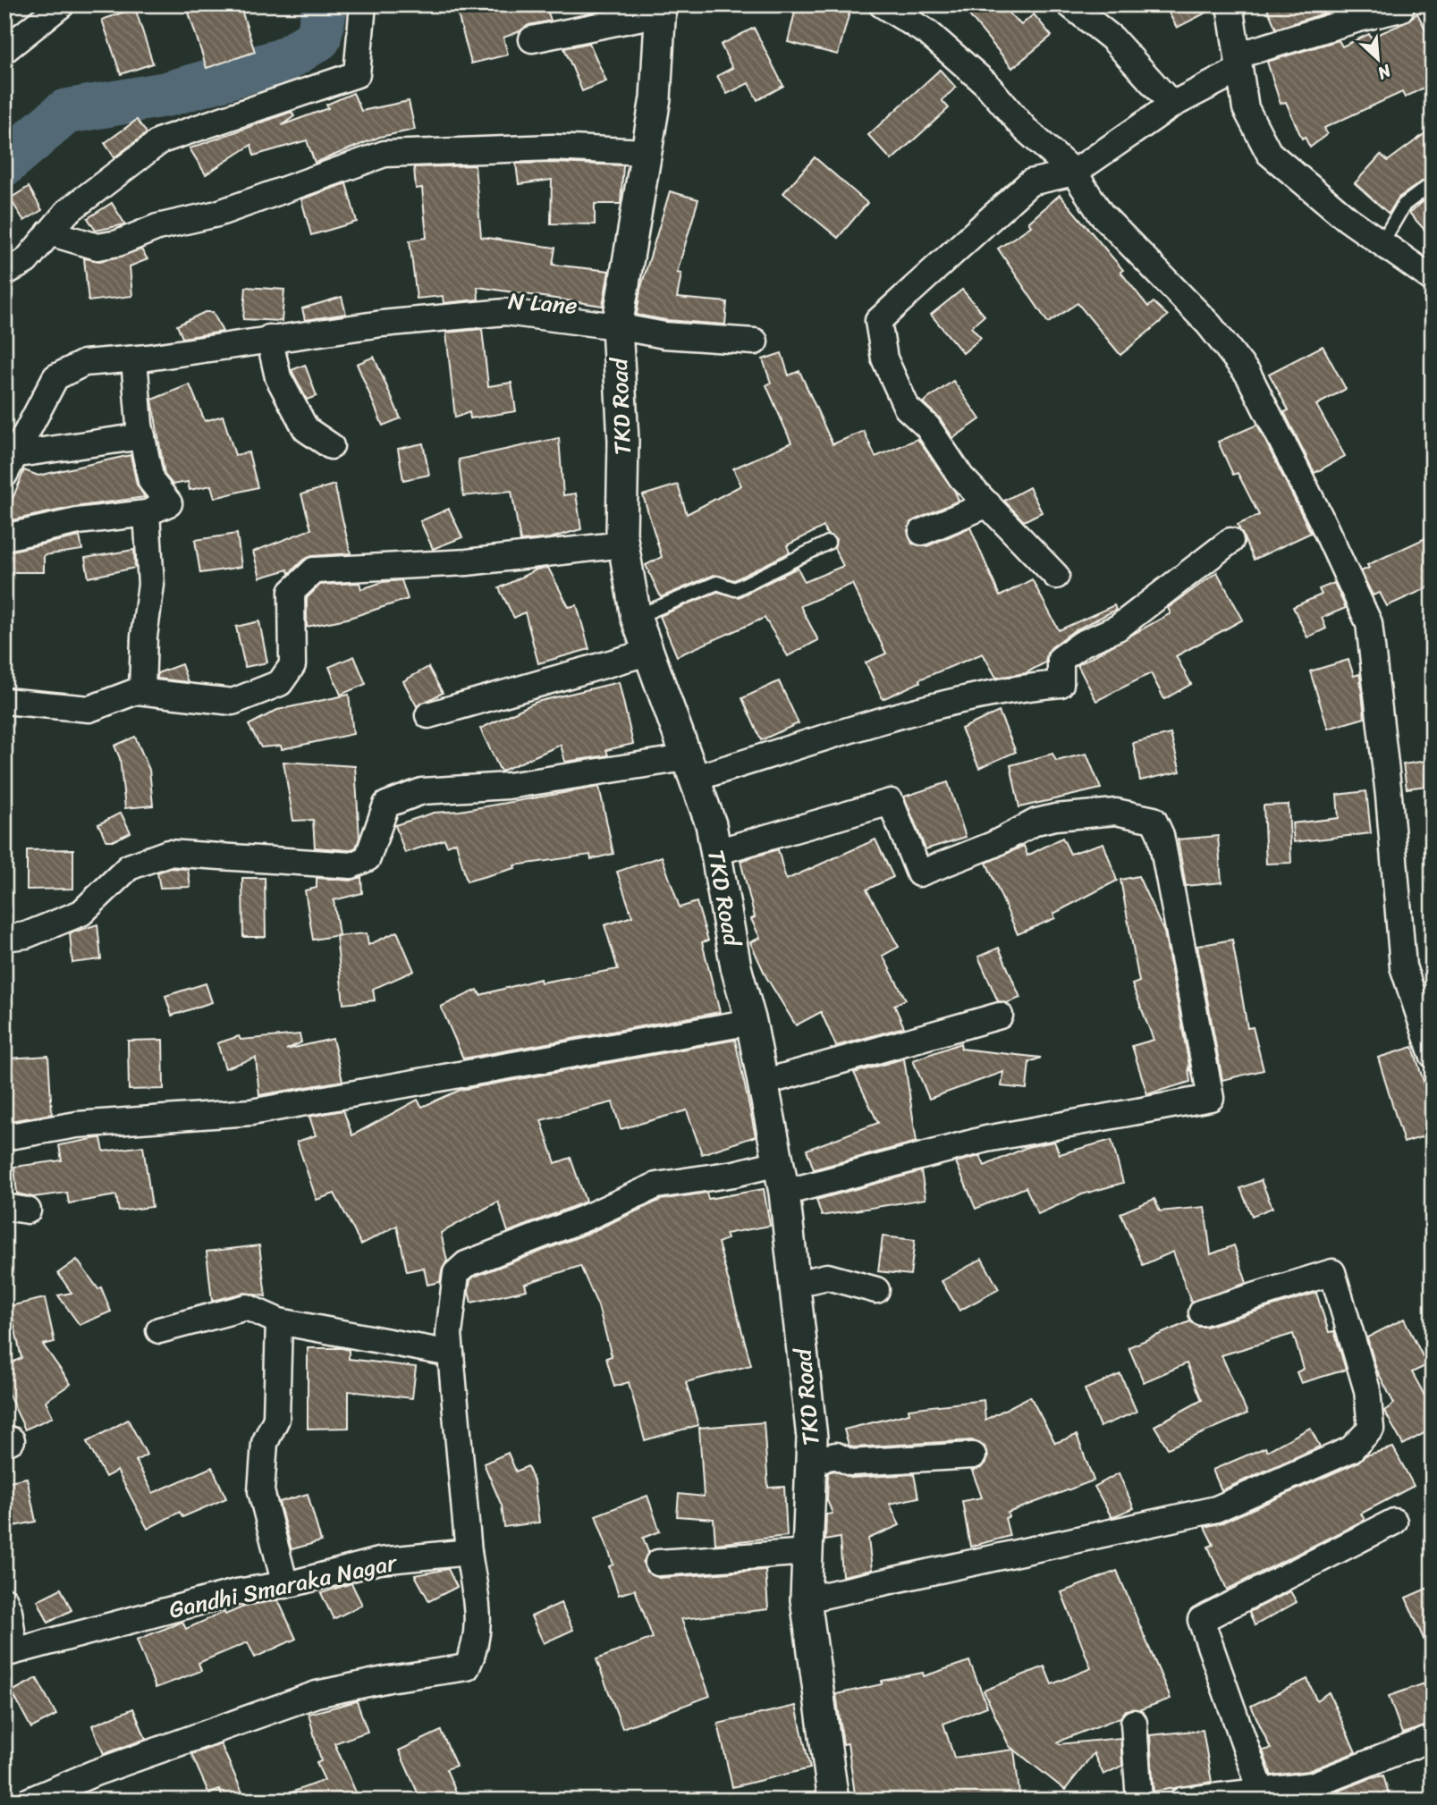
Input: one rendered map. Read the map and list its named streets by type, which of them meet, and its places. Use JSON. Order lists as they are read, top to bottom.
{
  "streets": {
    "street": ["N Lane", "TKD Road", "Gandhi Smaraka Nagar"]
  },
  "crossings": [
    ["N Lane", "TKD Road"]
  ],
  "north": "bottom right"
}
